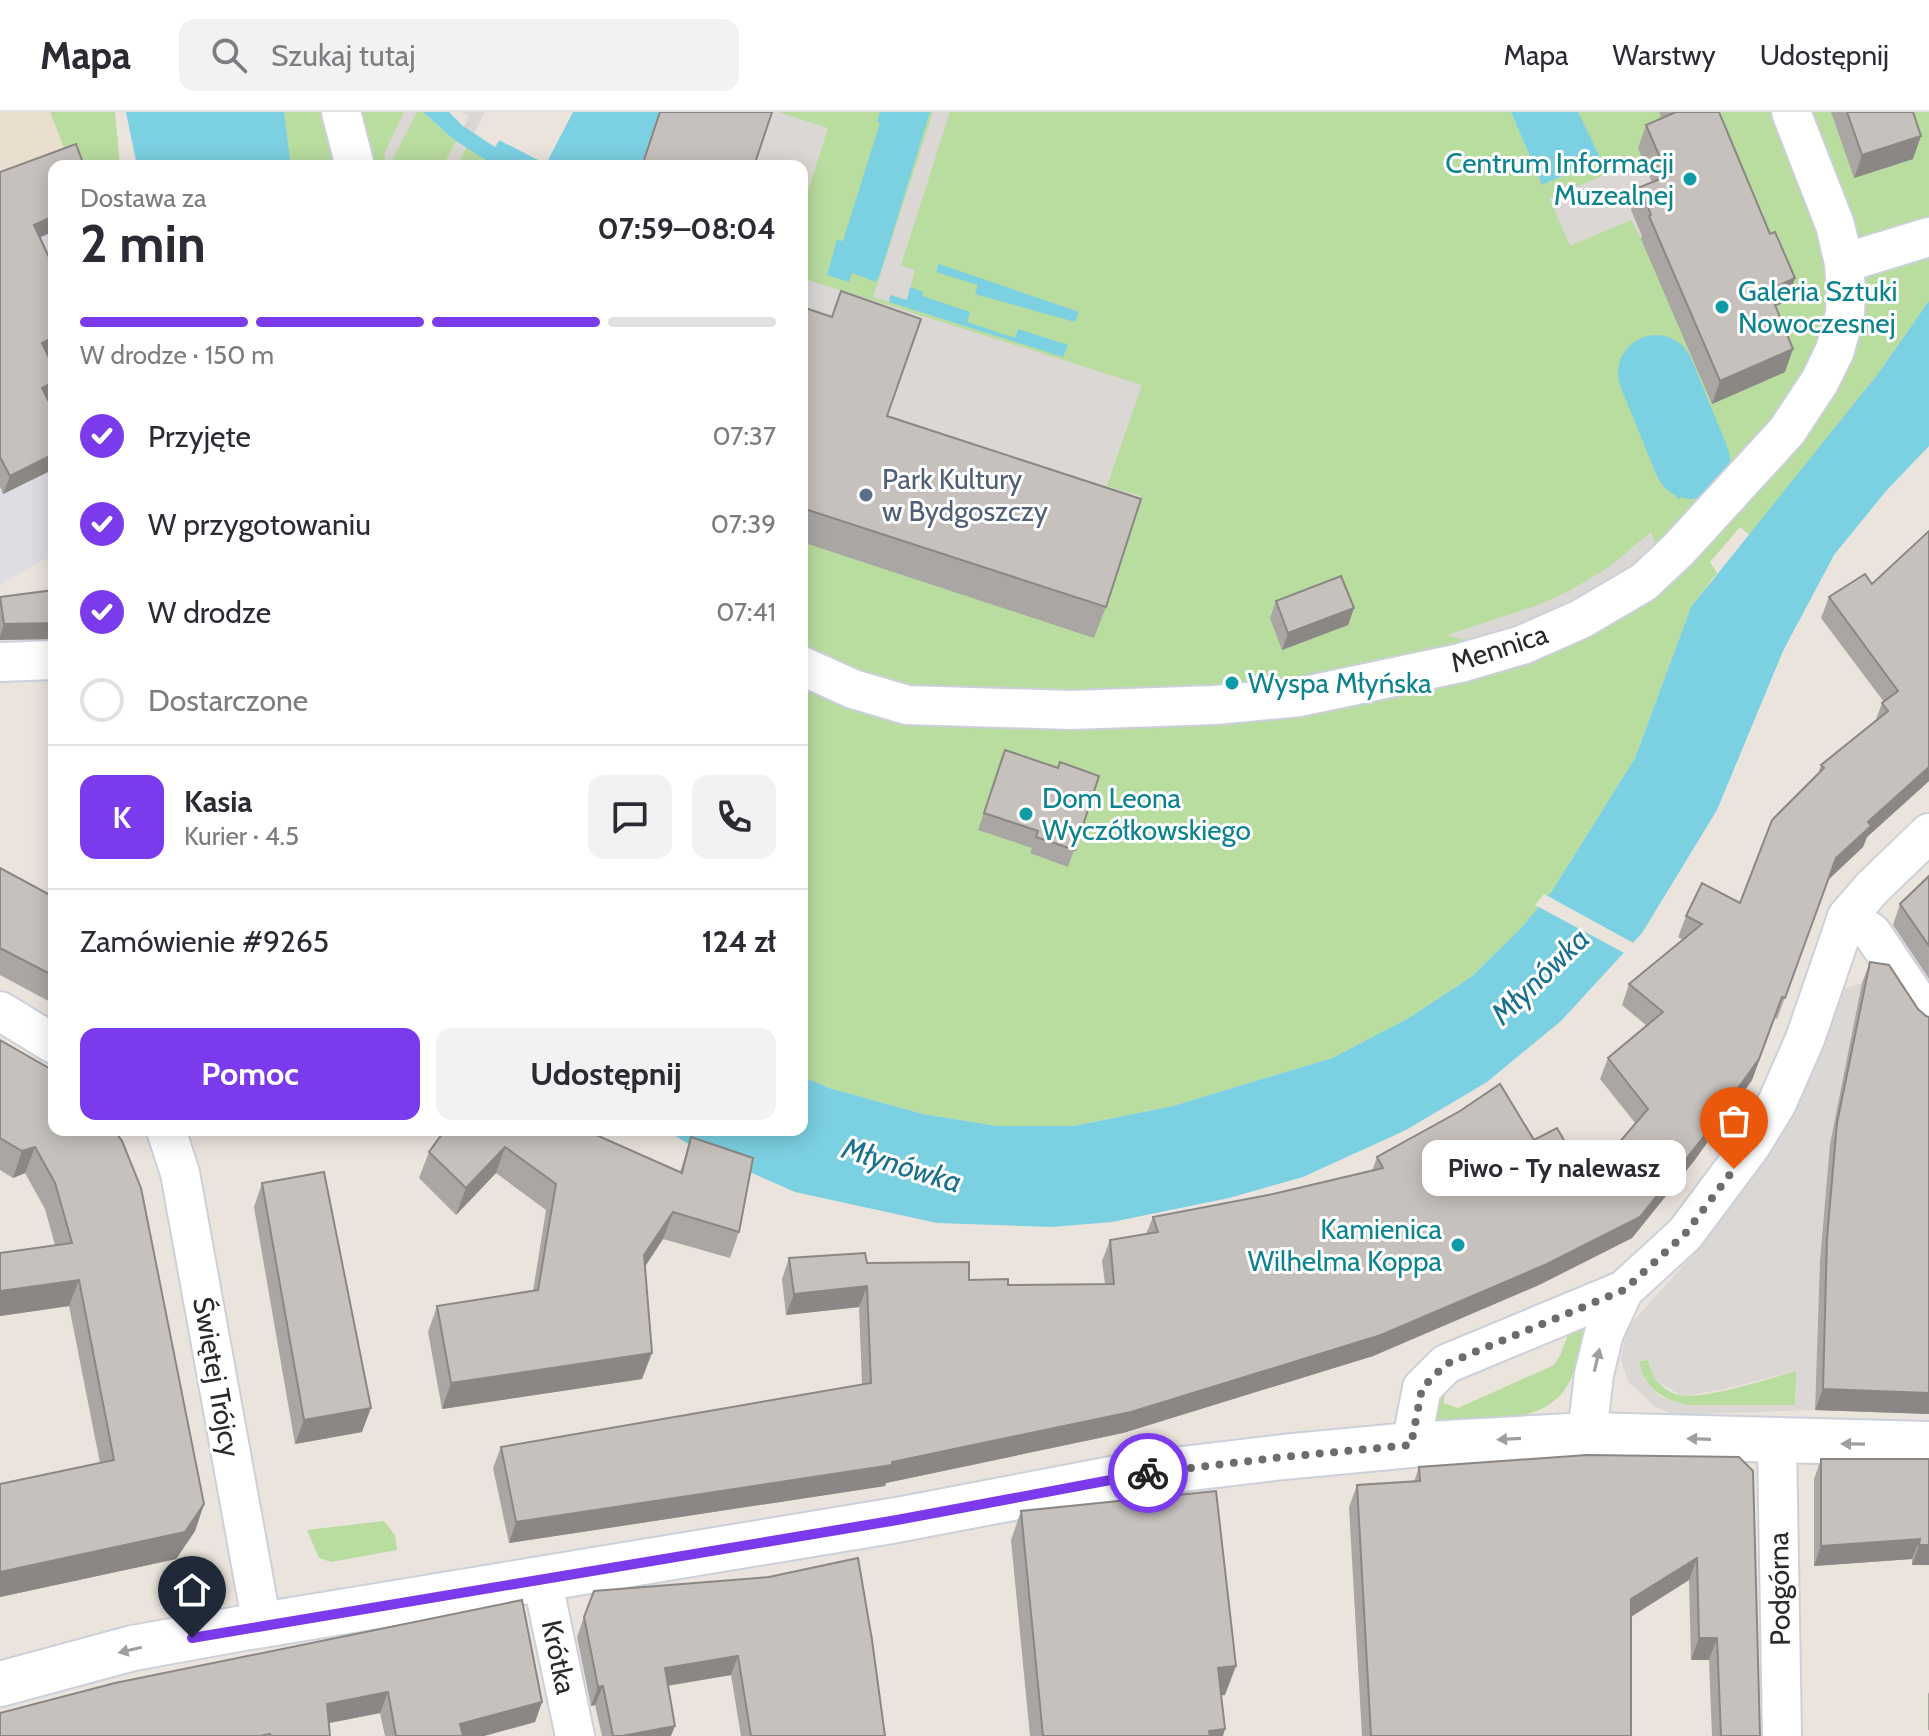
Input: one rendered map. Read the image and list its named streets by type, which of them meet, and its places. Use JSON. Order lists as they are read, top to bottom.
{
  "streets": {
    "street": [
      "Mennica",
      "Świętej Trójcy",
      "Podgórna",
      "Krótka"
    ]
  },
  "water": ["Młynówka"],
  "places": [
    "Centrum Informacji Muzealnej",
    "Galeria Sztuki Nowoczesnej",
    "Park Kultury w Bydgoszczy",
    "Wyspa Młyńska",
    "Dom Leona Wyczółkowskiego",
    "Piwo - Ty nalewasz",
    "Kamienica Wilhelma Koppa"
  ],
  "page": {
    "header": "Mapa",
    "search": "Szukaj tutaj",
    "nav": ["Mapa", "Warstwy", "Udostępnij"],
    "heading": ["2 min", "Dostawa za", "07:59–08:04"],
    "panel": [
      "Kasia",
      "Kurier · 4.5",
      "Zamówienie #9265",
      "124 zł"
    ],
    "bar": "W drodze · 150 m",
    "list": [
      ["Przyjęte", "07:37"],
      ["W przygotowaniu", "07:39"],
      ["W drodze", "07:41"],
      "Dostarczone"
    ],
    "round": "K",
    "buttons": ["Pomoc", "Udostępnij"],
    "bubble": "Piwo - Ty nalewasz"
  }
}
